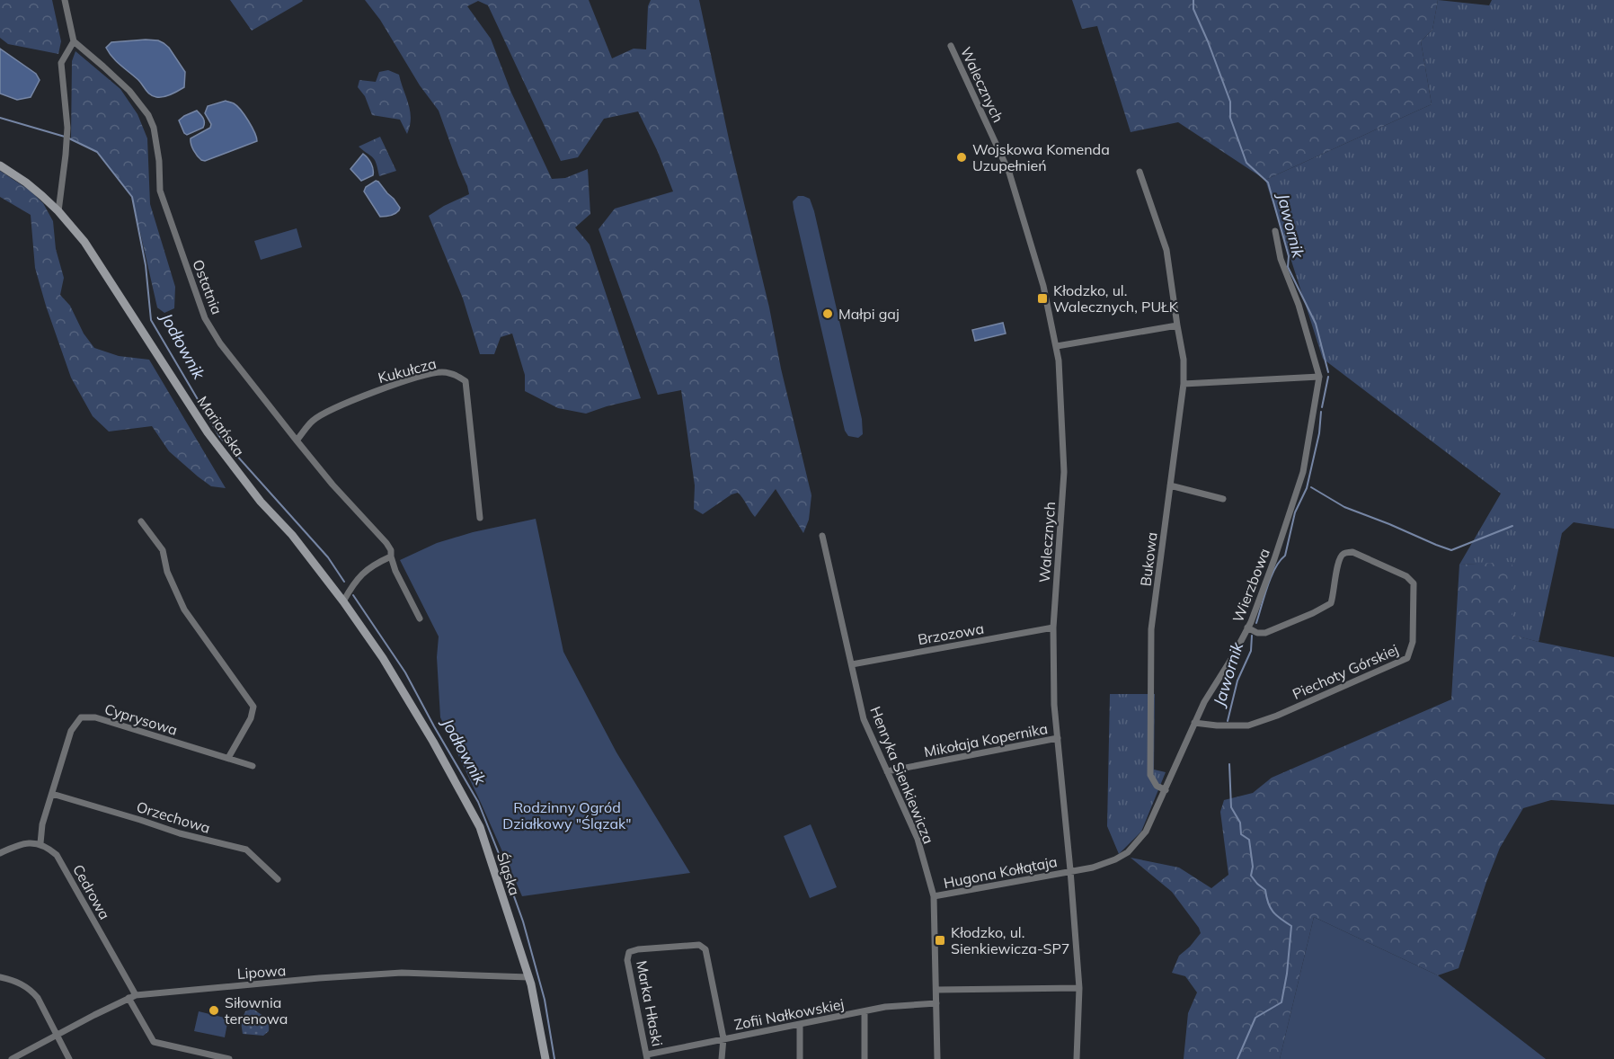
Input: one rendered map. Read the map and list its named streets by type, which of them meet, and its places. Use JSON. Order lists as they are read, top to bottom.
{
  "streets": {
    "street": [
      "Walecznych",
      "Ostatnia",
      "Kukułcza",
      "Mariańska",
      "Bukowa",
      "Wierzbowa",
      "Brzozowa",
      "Piechoty Górskiej",
      "Cyprysowa",
      "Mikołaja Kopernika",
      "Henryka Sienkiewicza",
      "Orzechowa",
      "Hugona Kołłątaja",
      "Śląska",
      "Cedrowa",
      "Lipowa",
      "Marka Hłaski",
      "Zofii Nałkowskiej"
    ]
  },
  "crossings": [
    ["Walecznych", "Wierzbowa"],
    ["Walecznych", "Brzozowa"],
    ["Walecznych", "Mikołaja Kopernika"],
    ["Walecznych", "Hugona Kołłątaja"],
    ["Ostatnia", "Kukułcza"],
    ["Mariańska", "Śląska"],
    ["Bukowa", "Wierzbowa"],
    ["Wierzbowa", "Piechoty Górskiej"],
    ["Wierzbowa", "Hugona Kołłątaja"],
    ["Brzozowa", "Henryka Sienkiewicza"],
    ["Cyprysowa", "Orzechowa"],
    ["Cyprysowa", "Cedrowa"],
    ["Mikołaja Kopernika", "Henryka Sienkiewicza"],
    ["Henryka Sienkiewicza", "Hugona Kołłątaja"],
    ["Henryka Sienkiewicza", "Zofii Nałkowskiej"],
    ["Śląska", "Lipowa"],
    ["Cedrowa", "Lipowa"],
    ["Marka Hłaski", "Zofii Nałkowskiej"]
  ],
  "water": ["Jawornik", "Jodłownik"],
  "parks": ["Rodzinny Ogród Działkowy \"Ślązak\""],
  "places": {
    "other": ["Wojskowa Komenda Uzupełnień", "Małpi gaj", "Siłownia terenowa"],
    "transit": ["Kłodzko, ul. Walecznych, PUŁK", "Kłodzko, ul. Sienkiewicza-SP7"]
  }
}
